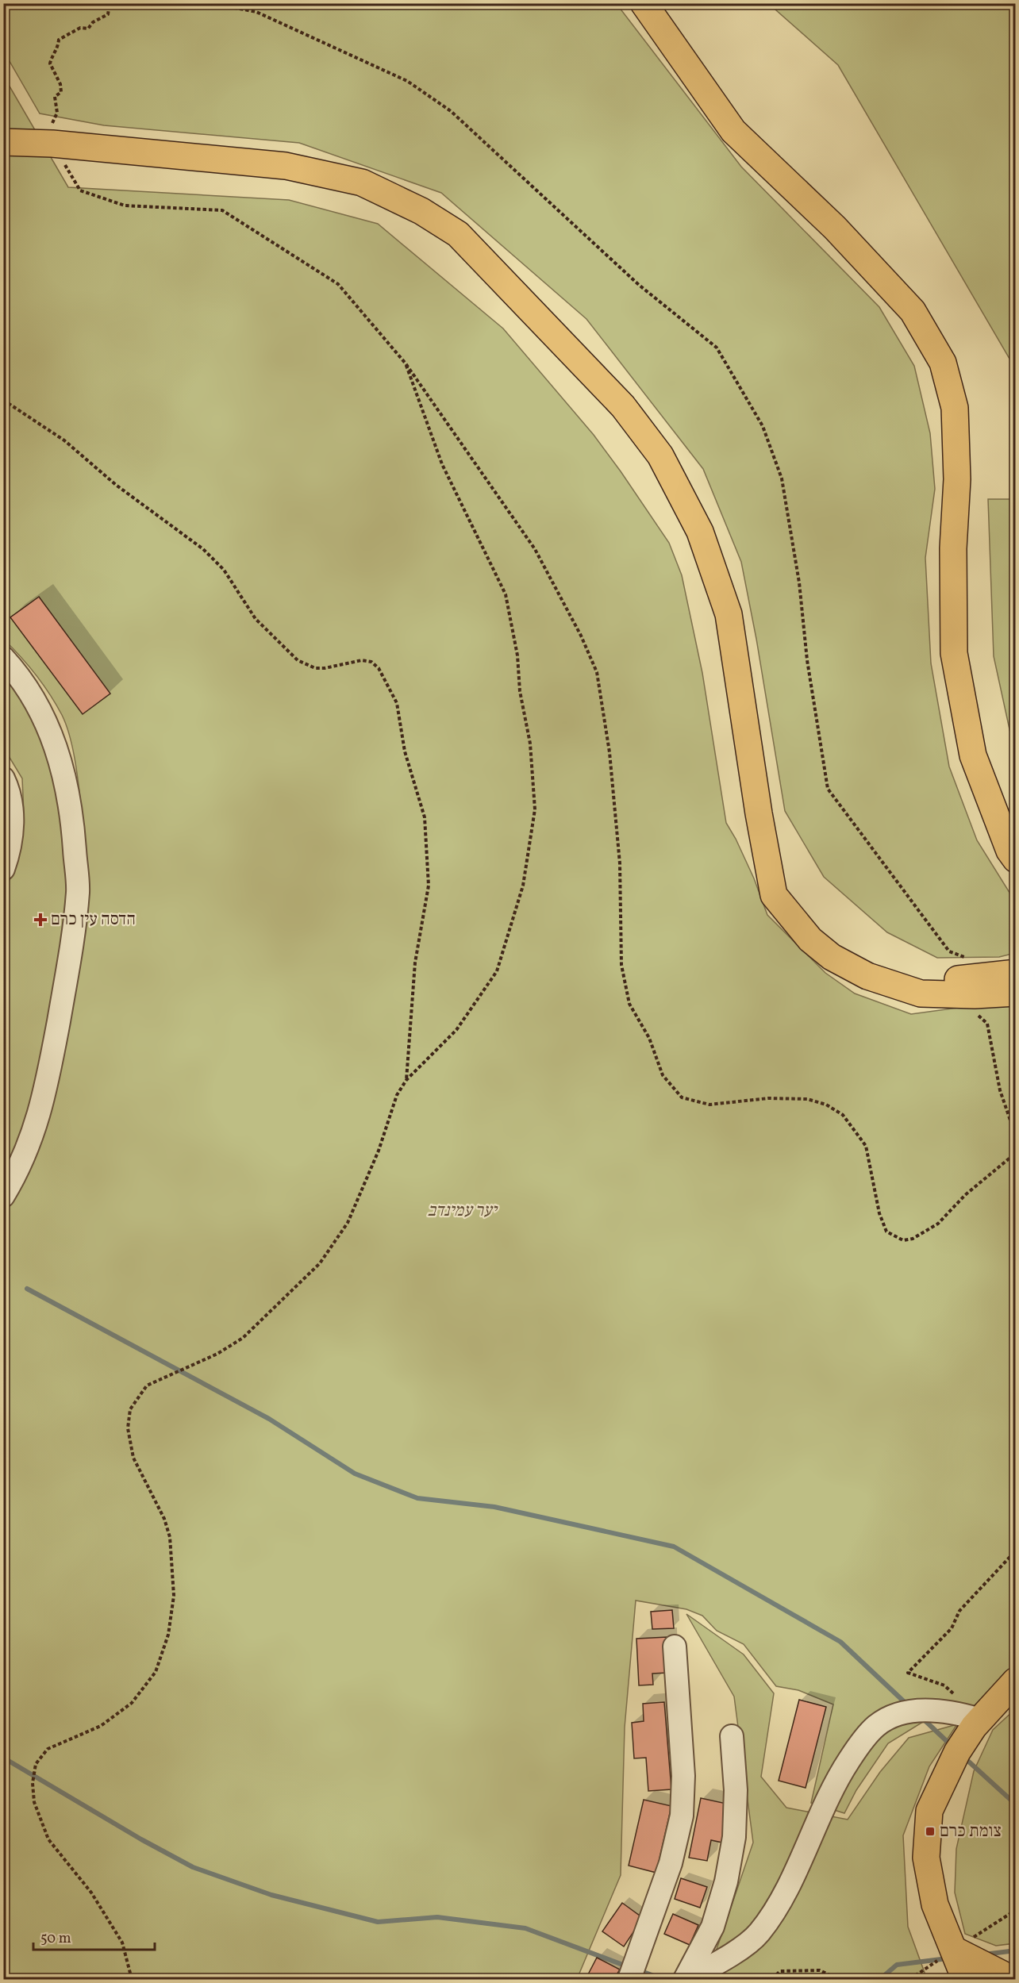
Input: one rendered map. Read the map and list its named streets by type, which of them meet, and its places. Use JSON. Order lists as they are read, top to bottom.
{
  "parks": ["יער עמינדב"],
  "places": {
    "health": ["הדסה עין כרם"],
    "transit": ["צומת כרם"]
  },
  "scale_bar": "50 m"
}
